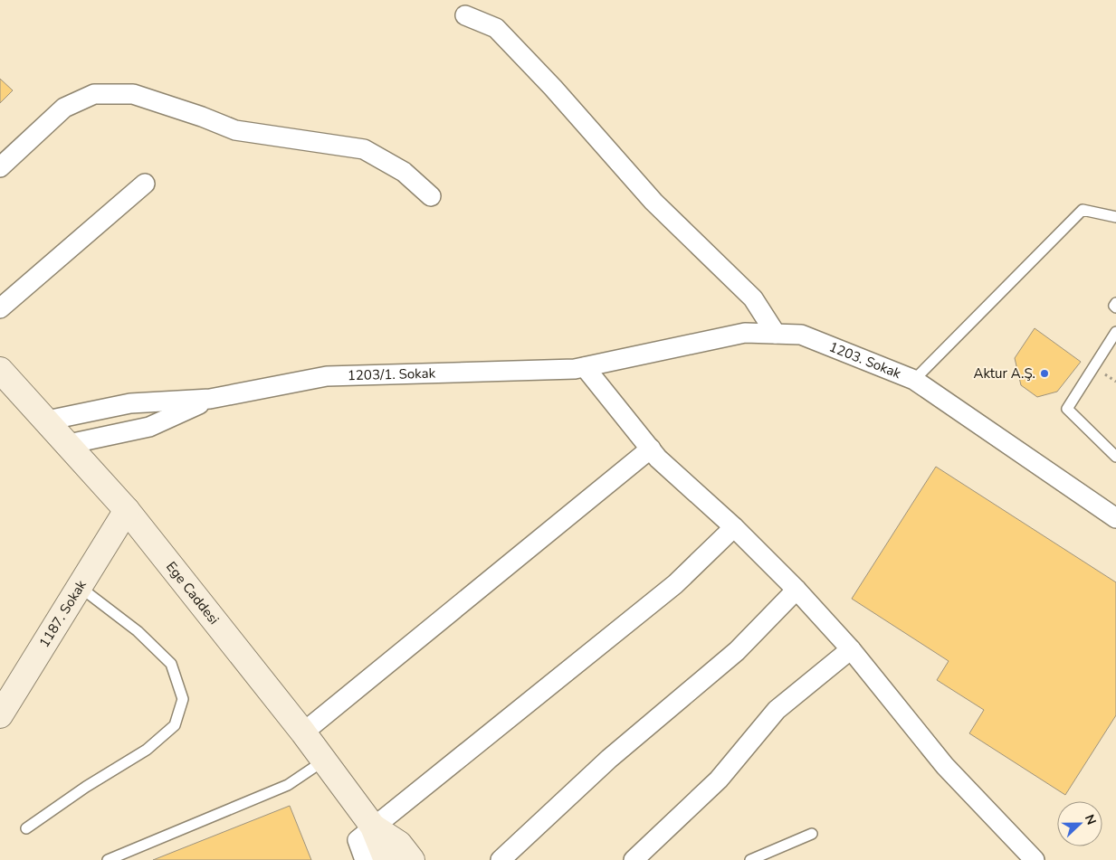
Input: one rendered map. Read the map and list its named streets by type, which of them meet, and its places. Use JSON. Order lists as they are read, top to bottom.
{
  "streets": {
    "street": [
      "1203. Sokak",
      "1203/1. Sokak",
      "Ege Caddesi",
      "1187. Sokak"
    ]
  },
  "crossings": [
    ["1203. Sokak", "1203/1. Sokak"],
    ["1203/1. Sokak", "Ege Caddesi"],
    ["Ege Caddesi", "1187. Sokak"]
  ],
  "places": ["Aktur A.Ş."],
  "north": "right"
}
